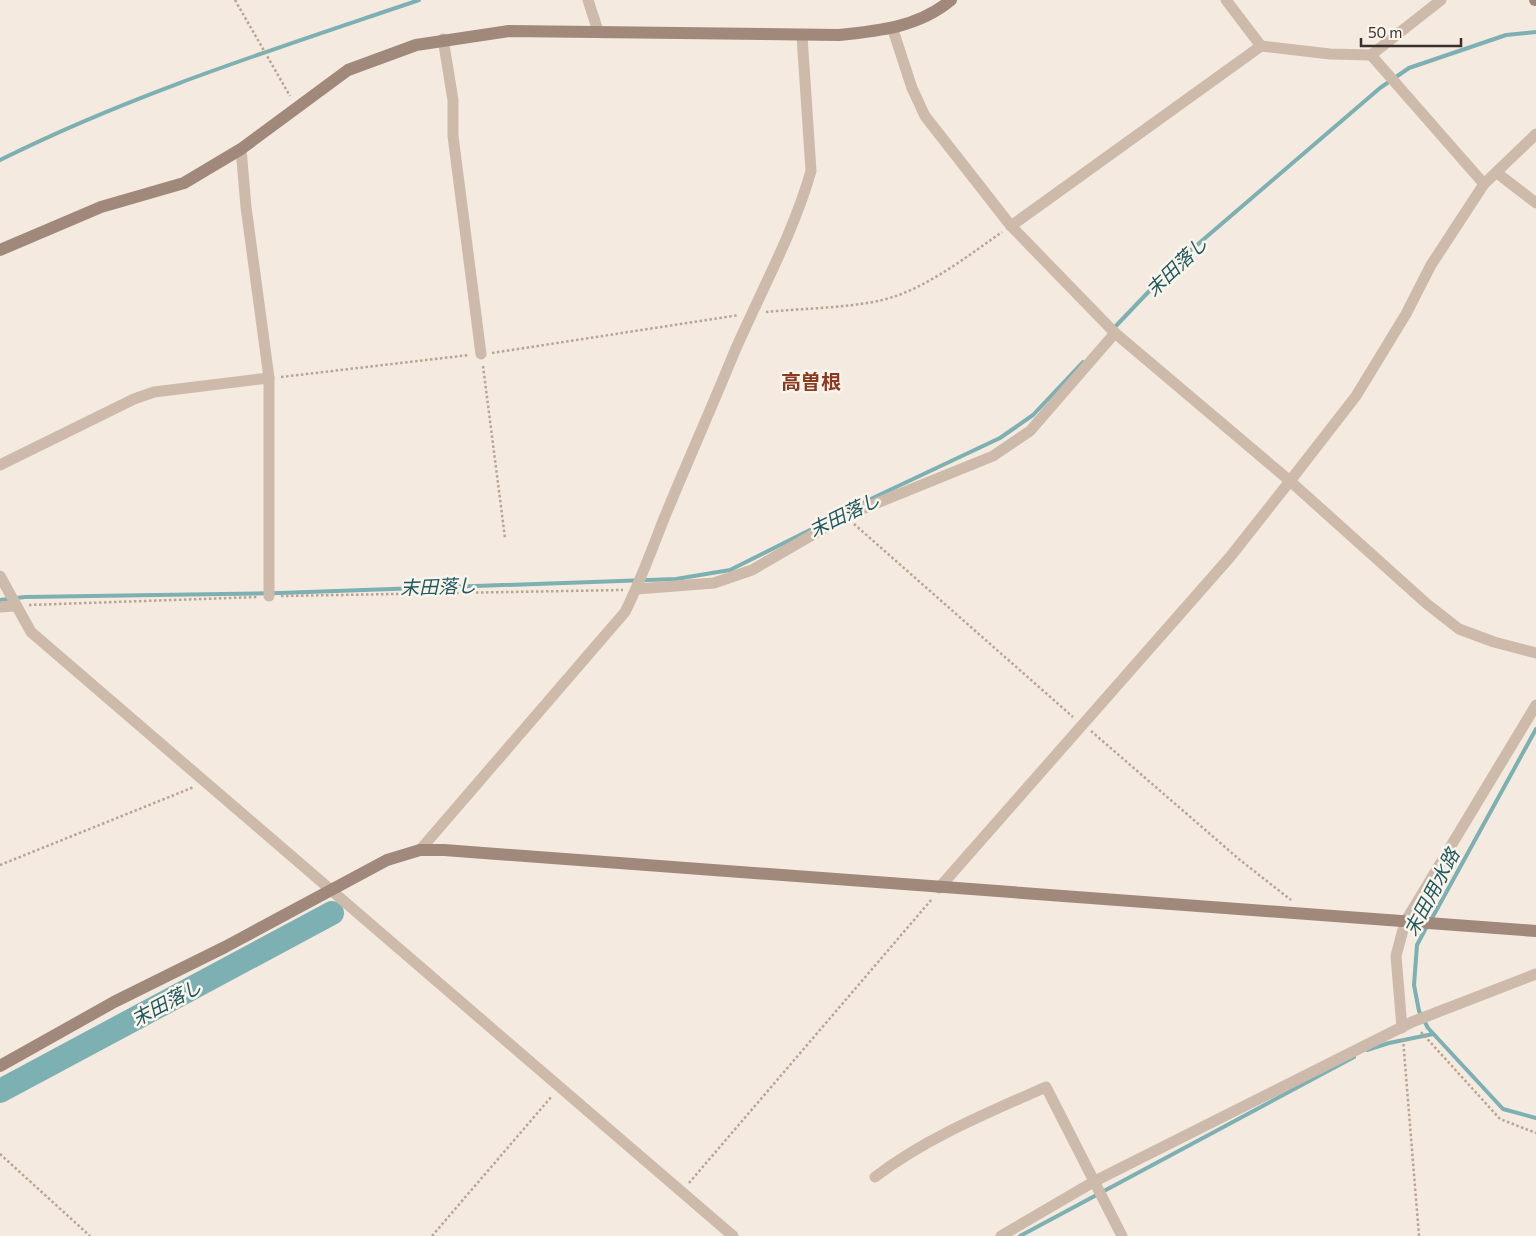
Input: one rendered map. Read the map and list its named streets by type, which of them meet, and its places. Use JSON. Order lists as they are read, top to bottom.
{
  "districts": ["高曽根"],
  "water": ["末田落し", "末田用水路"],
  "scale_bar": "50 m"
}
